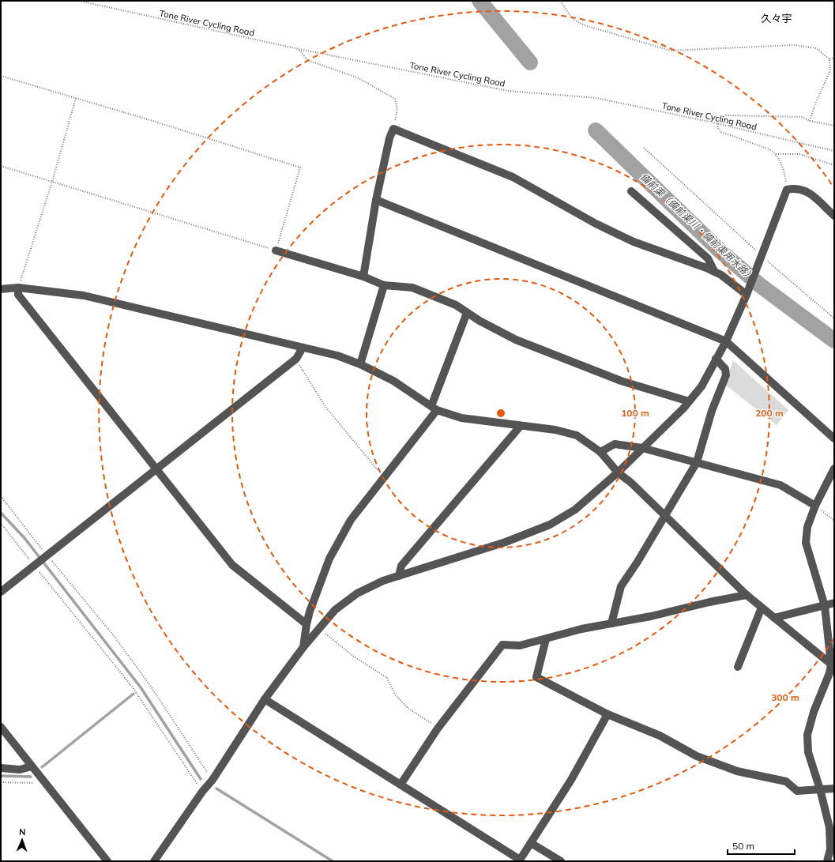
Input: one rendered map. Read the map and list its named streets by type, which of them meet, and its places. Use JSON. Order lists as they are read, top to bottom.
{
  "streets": {
    "path": ["Tone River Cycling Road"]
  },
  "districts": ["久々宇"],
  "water": ["備前渠（備前渠川・備前渠用水路）"],
  "scale_bar": "50 m",
  "north": "top",
  "rings": ["100 m", "200 m", "300 m"]
}
